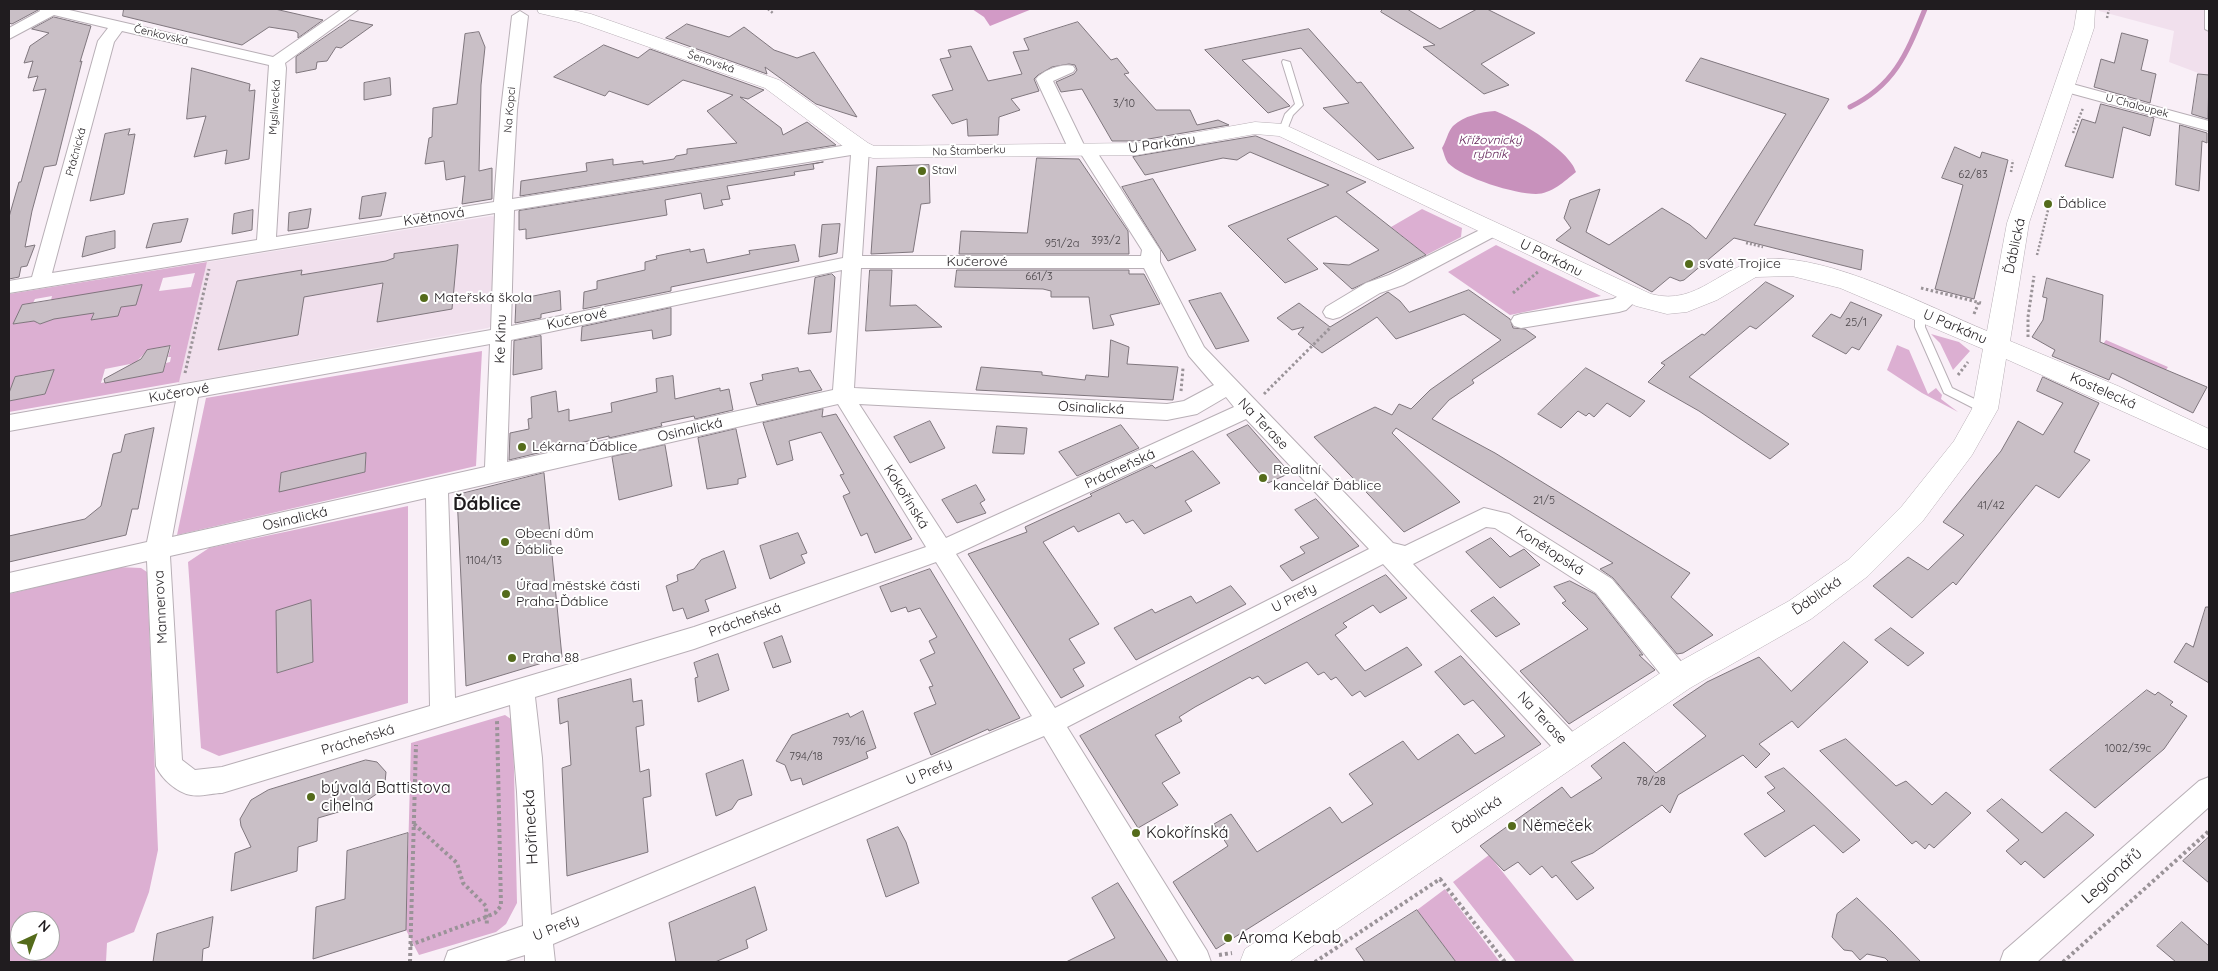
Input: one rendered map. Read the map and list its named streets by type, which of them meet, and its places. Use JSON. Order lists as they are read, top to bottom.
{
  "streets": {
    "main road": [
      "Šenovská",
      "U Parkánu",
      "Na Štamberku",
      "Ďáblická",
      "Kostelecká"
    ],
    "street": [
      "Čenkovská",
      "U Chaloupek",
      "Myslivecká",
      "Na Kopci",
      "Ptáčnická",
      "Květnová",
      "Kučerové",
      "Ke Kinu",
      "Osinalická",
      "Na Terase",
      "Prácheňská",
      "Kokořínská",
      "Konětopská",
      "U Prefy",
      "Mannerova",
      "Hořínecká",
      "Legionářů"
    ]
  },
  "crossings": [
    ["Čenkovská", "Myslivecká"],
    ["Čenkovská", "Ptáčnická"],
    ["Šenovská", "Na Štamberku"],
    ["Šenovská", "Květnová"],
    ["U Chaloupek", "Ďáblická"],
    ["Myslivecká", "Květnová"],
    ["Na Kopci", "Květnová"],
    ["Na Kopci", "Ke Kinu"],
    ["U Parkánu", "Na Štamberku"],
    ["U Parkánu", "Ďáblická"],
    ["U Parkánu", "Kostelecká"],
    ["U Parkánu", "Na Terase"],
    ["Na Štamberku", "Květnová"],
    ["Na Štamberku", "Na Terase"],
    ["Ptáčnická", "Květnová"],
    ["Květnová", "Ke Kinu"],
    ["Ďáblická", "Kostelecká"],
    ["Ďáblická", "Na Terase"],
    ["Ďáblická", "Konětopská"],
    ["Kučerové", "Ke Kinu"],
    ["Kučerové", "Na Terase"],
    ["Kučerové", "Mannerova"],
    ["Ke Kinu", "Osinalická"],
    ["Osinalická", "Na Terase"],
    ["Osinalická", "Kokořínská"],
    ["Osinalická", "Mannerova"],
    ["Na Terase", "Prácheňská"],
    ["Na Terase", "Konětopská"],
    ["Na Terase", "U Prefy"],
    ["Prácheňská", "Kokořínská"],
    ["Prácheňská", "Mannerova"],
    ["Prácheňská", "Hořínecká"],
    ["Kokořínská", "U Prefy"],
    ["Konětopská", "U Prefy"],
    ["U Prefy", "Hořínecká"]
  ],
  "districts": ["Ďáblice"],
  "water": ["Křížovnický rybník"],
  "places": [
    "Stavl",
    "Ďáblice",
    "svaté Trojice",
    "Mateřská škola",
    "Lékárna Ďáblice",
    "Realitní kancelář Ďáblice",
    "Obecní dům Ďáblice",
    "Úřad městské části Praha-Ďáblice",
    "Praha 88",
    "bývalá Battistova cihelna",
    "Němeček",
    "Kokořínská",
    "Aroma Kebab"
  ],
  "house_numbers": [
    "3/10",
    "62/83",
    "393/2",
    "951/2a",
    "661/3",
    "25/1",
    "21/5",
    "41/42",
    "1104/13",
    "793/16",
    "1002/39c",
    "794/18",
    "78/28"
  ],
  "north": "top right"
}
